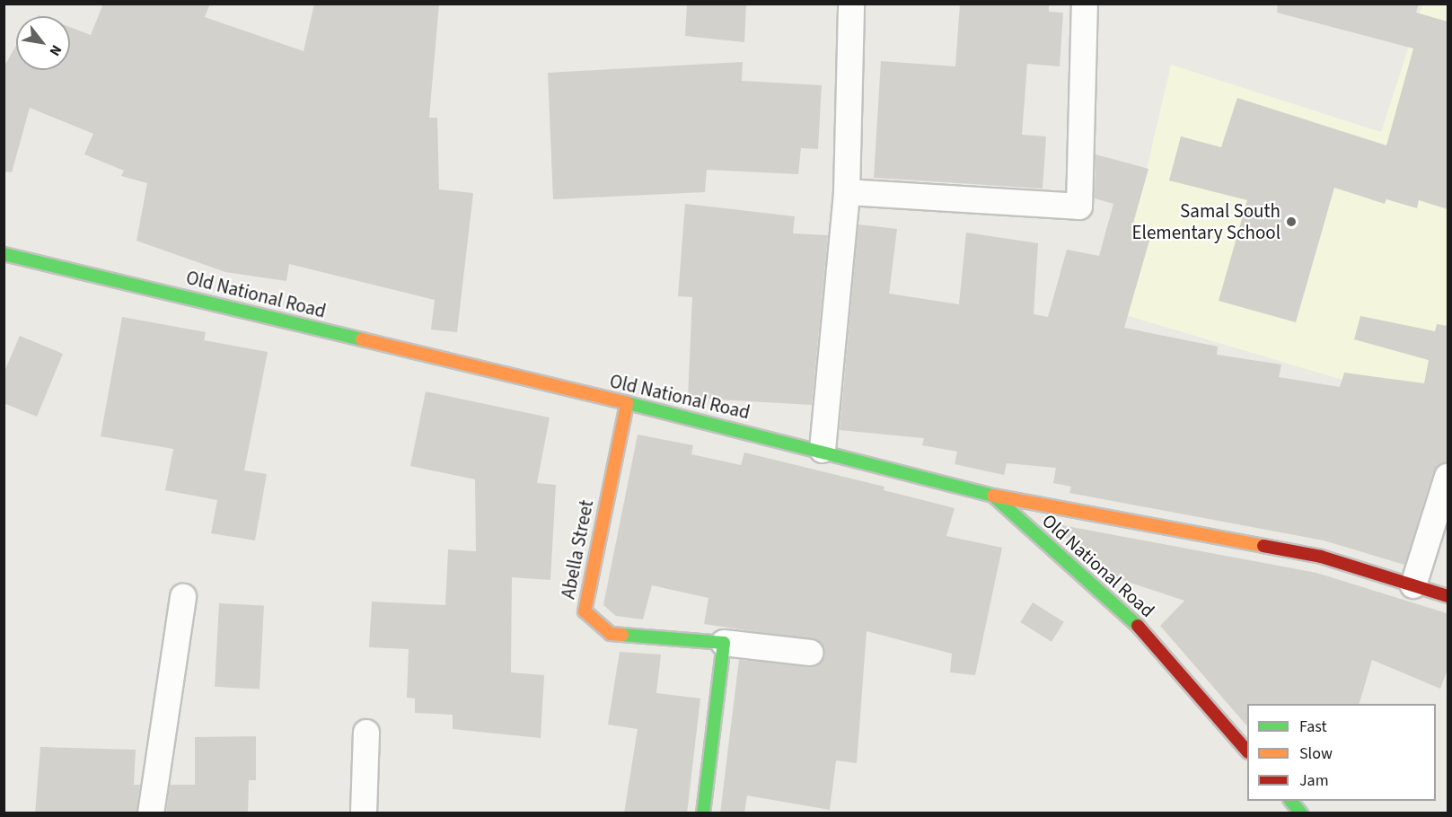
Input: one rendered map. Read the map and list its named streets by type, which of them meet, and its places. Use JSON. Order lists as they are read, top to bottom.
{
  "streets": {
    "main road": ["Old National Road", "Abella Street"]
  },
  "crossings": [
    ["Old National Road", "Abella Street"]
  ],
  "places": ["Samal South Elementary School"],
  "legend": ["Fast", "Slow", "Jam"],
  "north": "bottom right"
}
